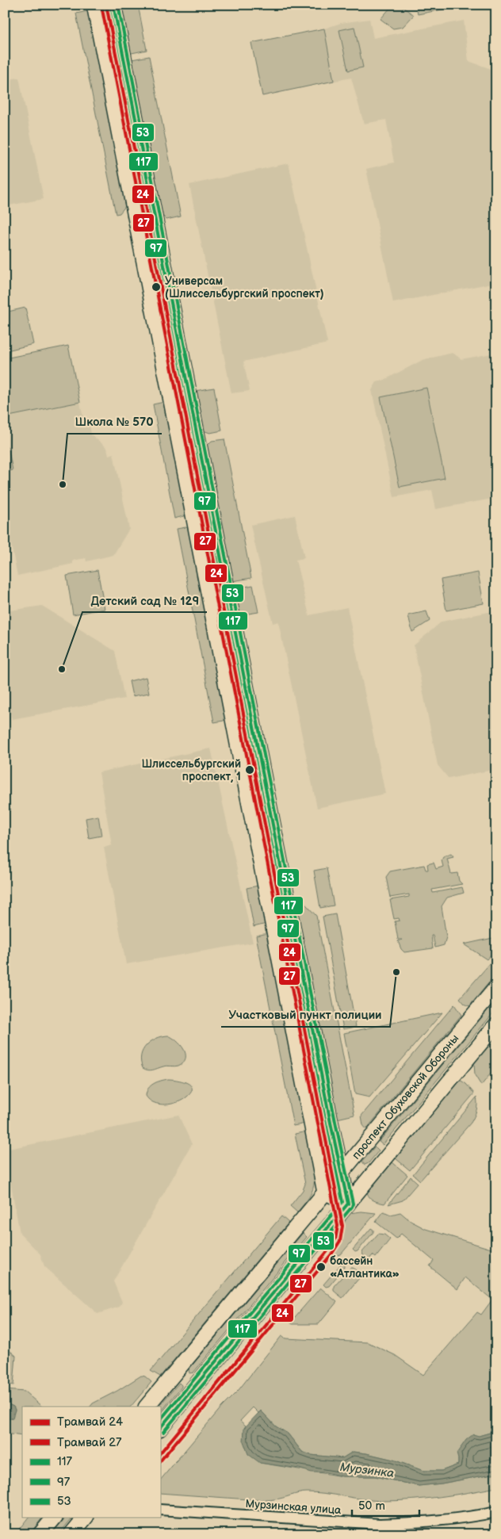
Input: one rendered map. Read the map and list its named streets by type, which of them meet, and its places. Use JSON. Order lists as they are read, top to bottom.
{
  "streets": {
    "main road": ["проспект Обуховской Обороны"],
    "street": ["Мурзинская улица"]
  },
  "water": ["Мурзинка"],
  "places": [
    "Универсам (Шлиссельбургский проспект)",
    "Школа № 570",
    "Детский сад № 129",
    "Шлиссельбургский проспект, 1",
    "Участковый пункт полиции",
    "бассейн «Атлантика»"
  ],
  "lines": [
    "tram line 24",
    "transit line 117",
    "transit line 53",
    "tram line 27",
    "transit line 97"
  ],
  "legend": [
    "Трамвай 24",
    "Трамвай 27",
    "117",
    "97",
    "53"
  ],
  "scale_bar": "50 m"
}
